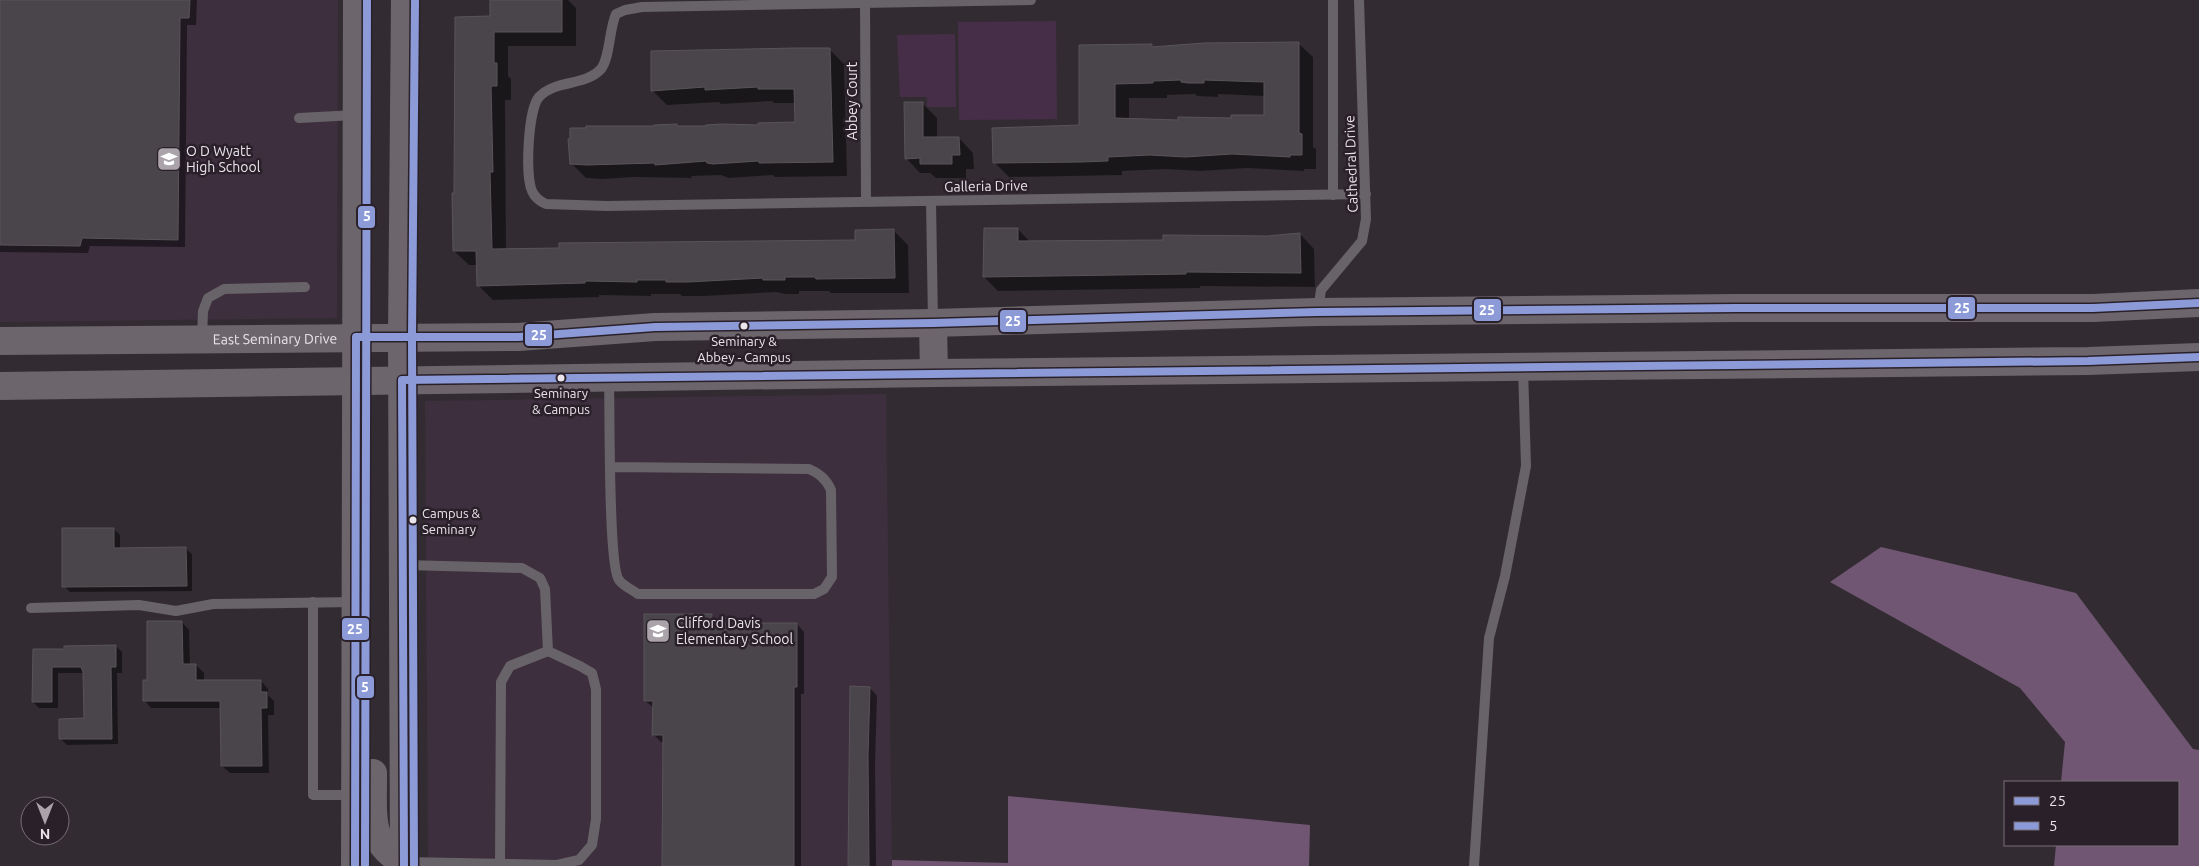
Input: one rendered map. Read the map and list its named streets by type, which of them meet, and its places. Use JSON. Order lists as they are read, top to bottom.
{
  "streets": {
    "main road": ["East Seminary Drive"],
    "lane": ["Abbey Court", "Cathedral Drive", "Galleria Drive"]
  },
  "crossings": [
    ["Abbey Court", "Galleria Drive"],
    ["Cathedral Drive", "Galleria Drive"],
    ["Cathedral Drive", "East Seminary Drive"]
  ],
  "places": {
    "school or university": ["O D Wyatt High School", "Clifford Davis Elementary School"],
    "other": ["Seminary & Abbey - Campus", "Seminary & Campus", "Campus & Seminary"]
  },
  "lines": ["transit line 5", "transit line 25"],
  "legend": ["25", "5"],
  "north": "bottom"
}
